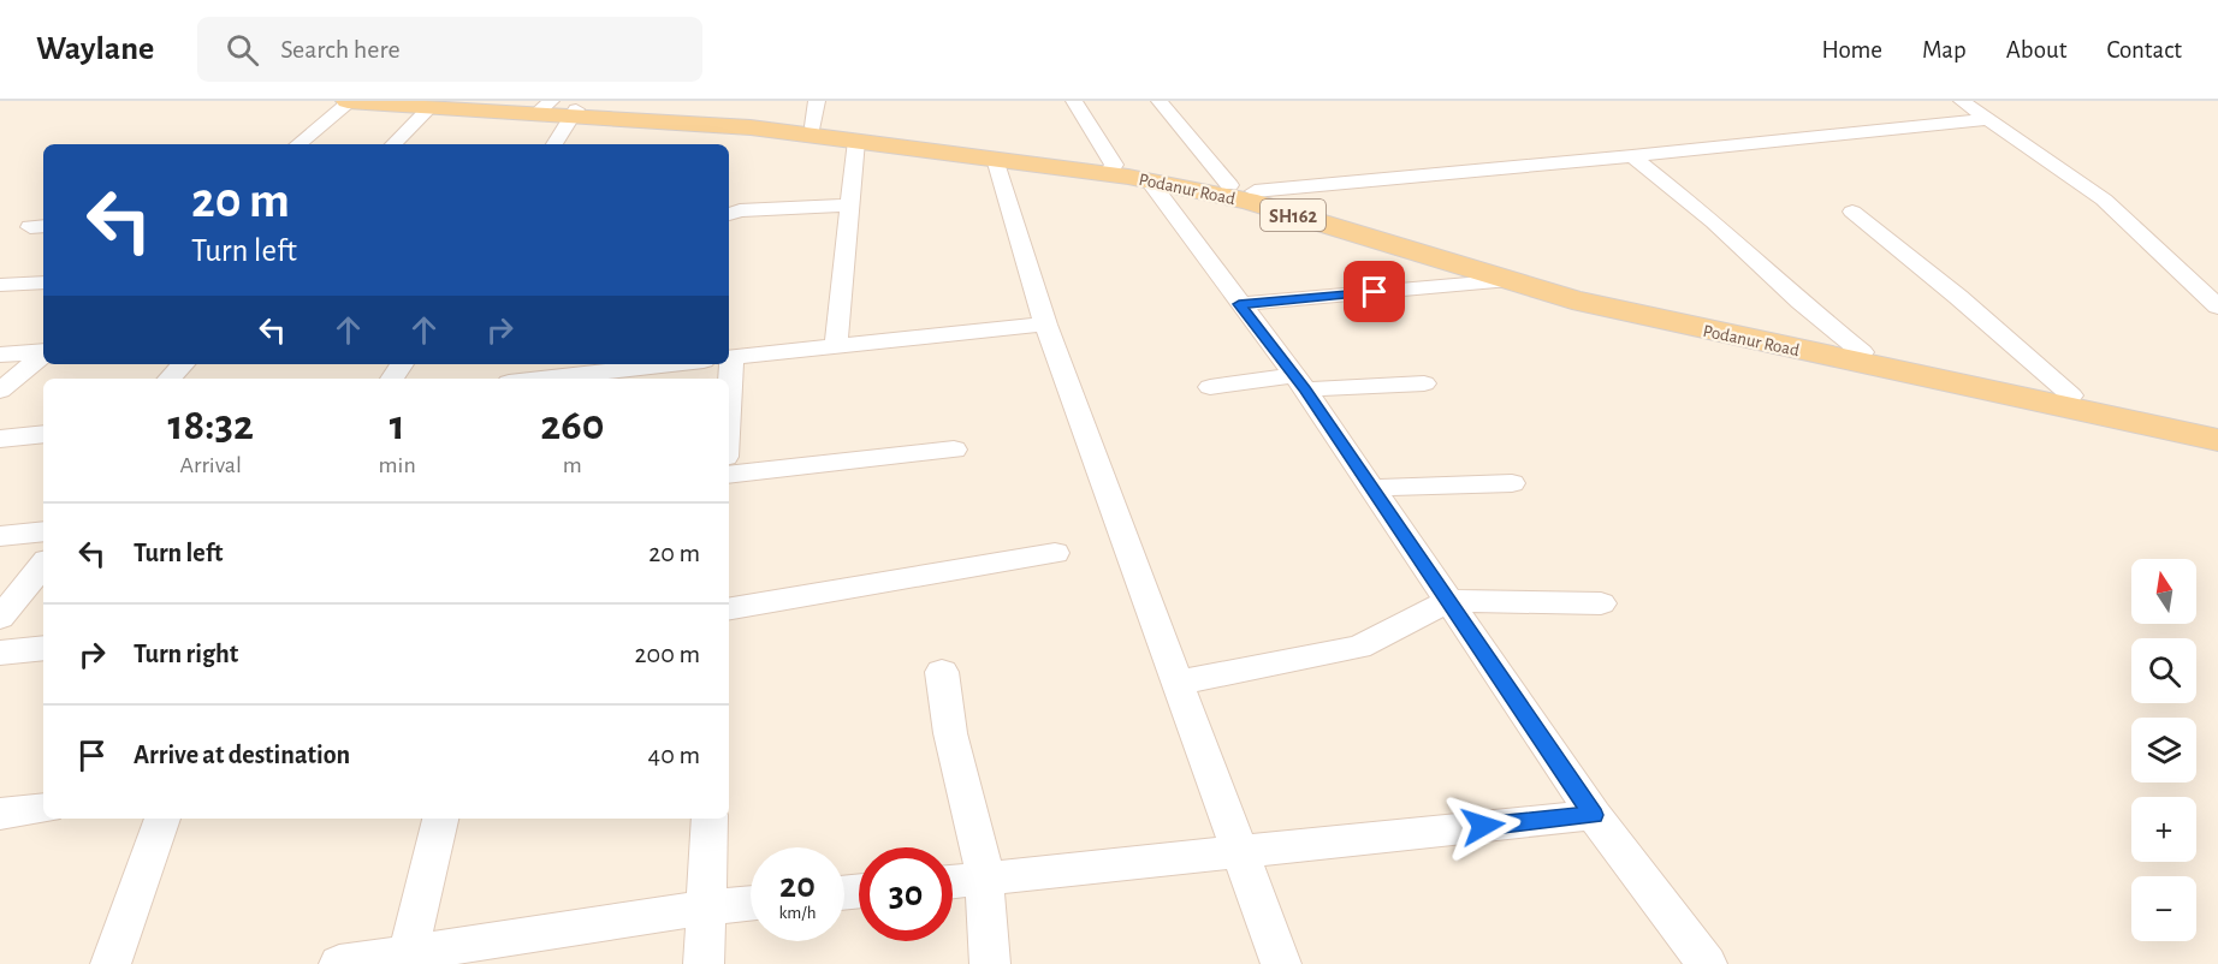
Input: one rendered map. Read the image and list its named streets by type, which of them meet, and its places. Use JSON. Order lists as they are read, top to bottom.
{
  "streets": {
    "main road": ["Podanur Road", "SH162"]
  },
  "north": "top",
  "page": {
    "header": "Waylane",
    "search": "Search here",
    "nav": [
      "Home",
      "Map",
      "About",
      "Contact"
    ],
    "turn": ["20 m", "Turn left"],
    "eta": [
      "18:32",
      "Arrival",
      "1",
      "min",
      "260",
      "m"
    ],
    "list": [
      {
        "name": "Turn left",
        "value": "20 m"
      },
      {
        "name": "Turn right",
        "value": "200 m"
      },
      {
        "name": "Arrive at destination",
        "value": "40 m"
      }
    ],
    "map_buttons": ["+", "−"],
    "speed": "20 km/h",
    "limit": "30"
  }
}
